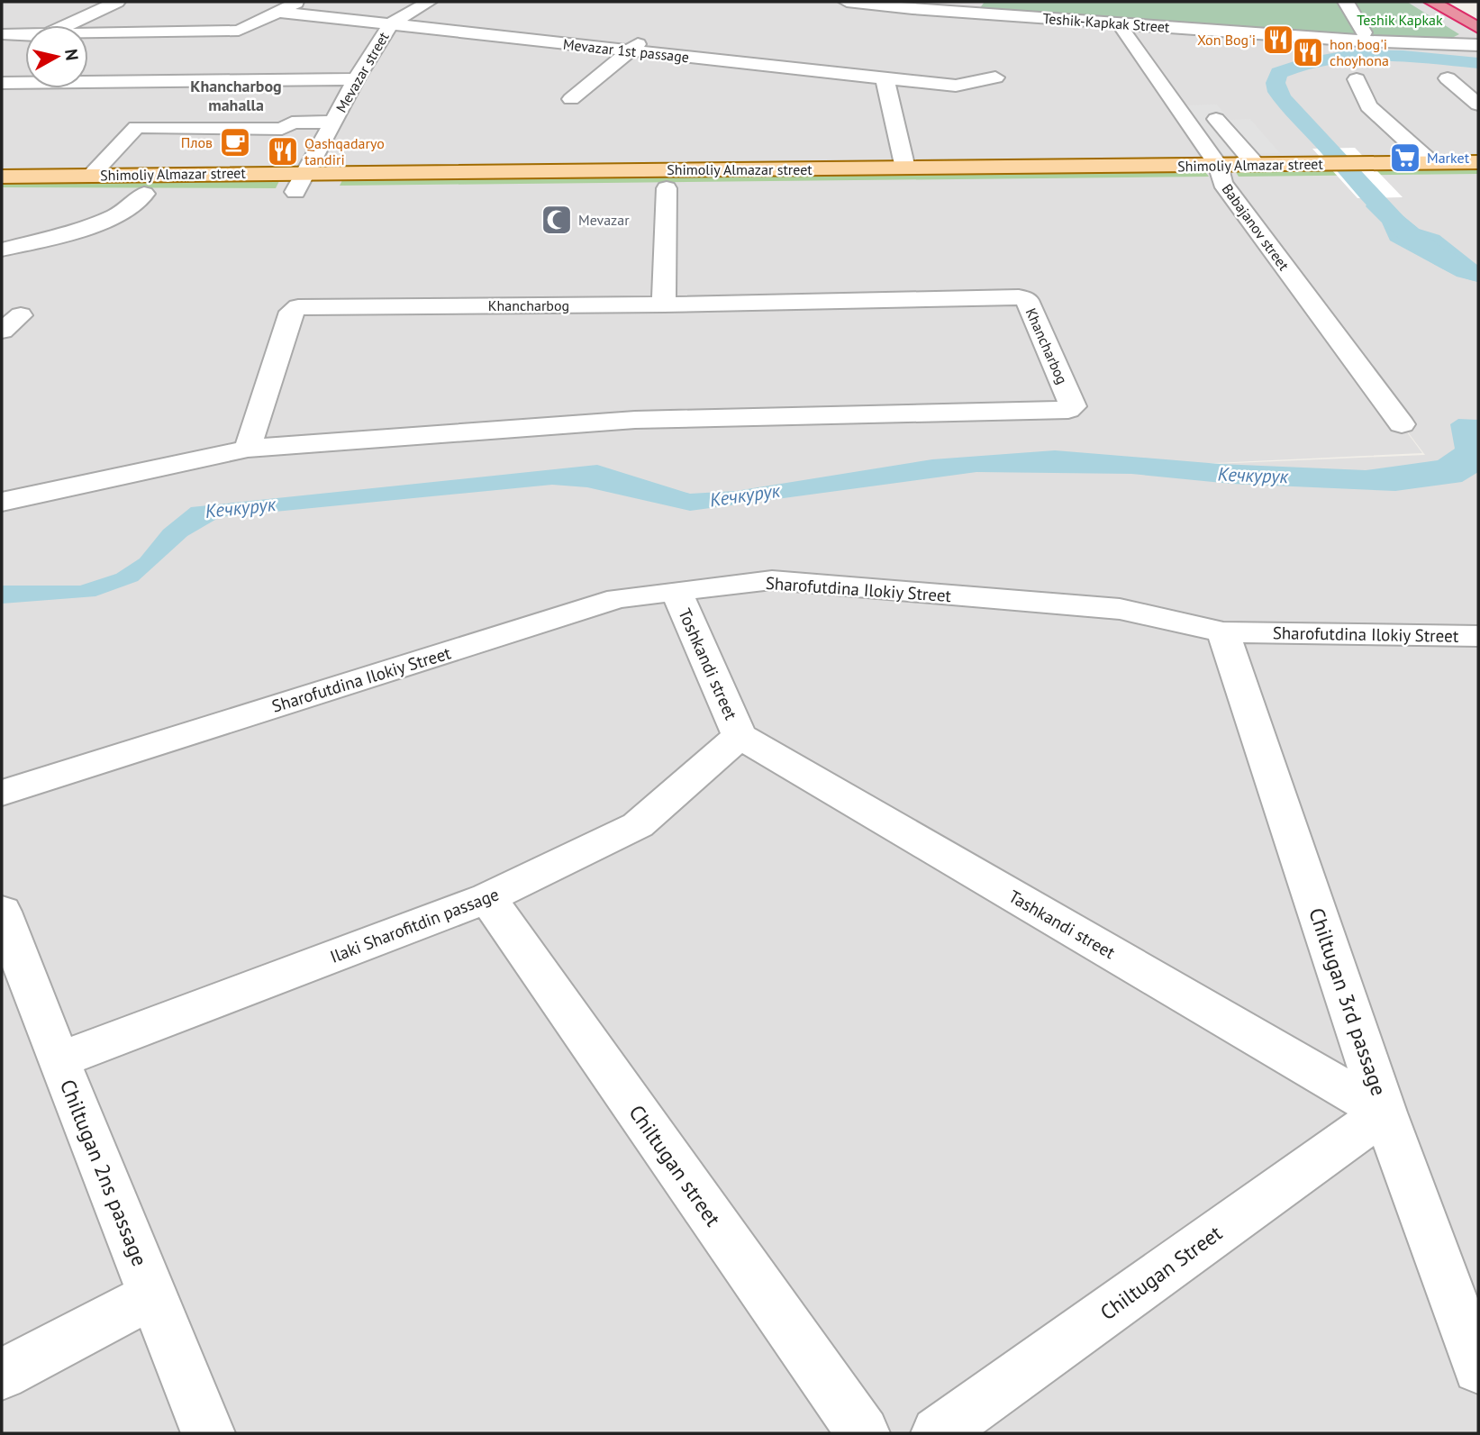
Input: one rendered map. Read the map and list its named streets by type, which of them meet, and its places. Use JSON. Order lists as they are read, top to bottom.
{
  "streets": {
    "main road": ["Shimoliy Almazar street"],
    "street": [
      "Teshik-Kapkak Street",
      "Mevazаr 1st passage",
      "Mevazаr street",
      "Babajanov street",
      "Khancharbog",
      "Sharofutdina Ilokiy Street",
      "Toshkandi street",
      "Tashkandi street",
      "Ilaki Sharofitdin passage",
      "Chiltugan 3rd passage",
      "Chiltugаn street",
      "Chiltugаn 2ns passage",
      "Chiltugan Street"
    ]
  },
  "crossings": [
    ["Teshik-Kapkak Street", "Babajanov street"],
    ["Mevazаr 1st passage", "Mevazаr street"],
    ["Mevazаr street", "Shimoliy Almazar street"],
    ["Shimoliy Almazar street", "Babajanov street"],
    ["Sharofutdina Ilokiy Street", "Toshkandi street"],
    ["Sharofutdina Ilokiy Street", "Chiltugan 3rd passage"],
    ["Toshkandi street", "Tashkandi street"],
    ["Toshkandi street", "Ilaki Sharofitdin passage"],
    ["Tashkandi street", "Ilaki Sharofitdin passage"],
    ["Tashkandi street", "Chiltugan 3rd passage"],
    ["Tashkandi street", "Chiltugan Street"],
    ["Ilaki Sharofitdin passage", "Chiltugаn street"],
    ["Ilaki Sharofitdin passage", "Chiltugаn 2ns passage"],
    ["Chiltugan 3rd passage", "Chiltugan Street"]
  ],
  "districts": ["Khancharbog mahalla"],
  "water": ["Кечкурук"],
  "parks": ["Teshik Kapkak"],
  "places": {
    "restaurant": ["Xon Bog'i", "hon bog'i choyhona", "Qashqadaryo tandiri"],
    "cafe": ["Плов"],
    "supermarket": ["Market"],
    "mosque": ["Mevazar"]
  },
  "north": "right"
}
